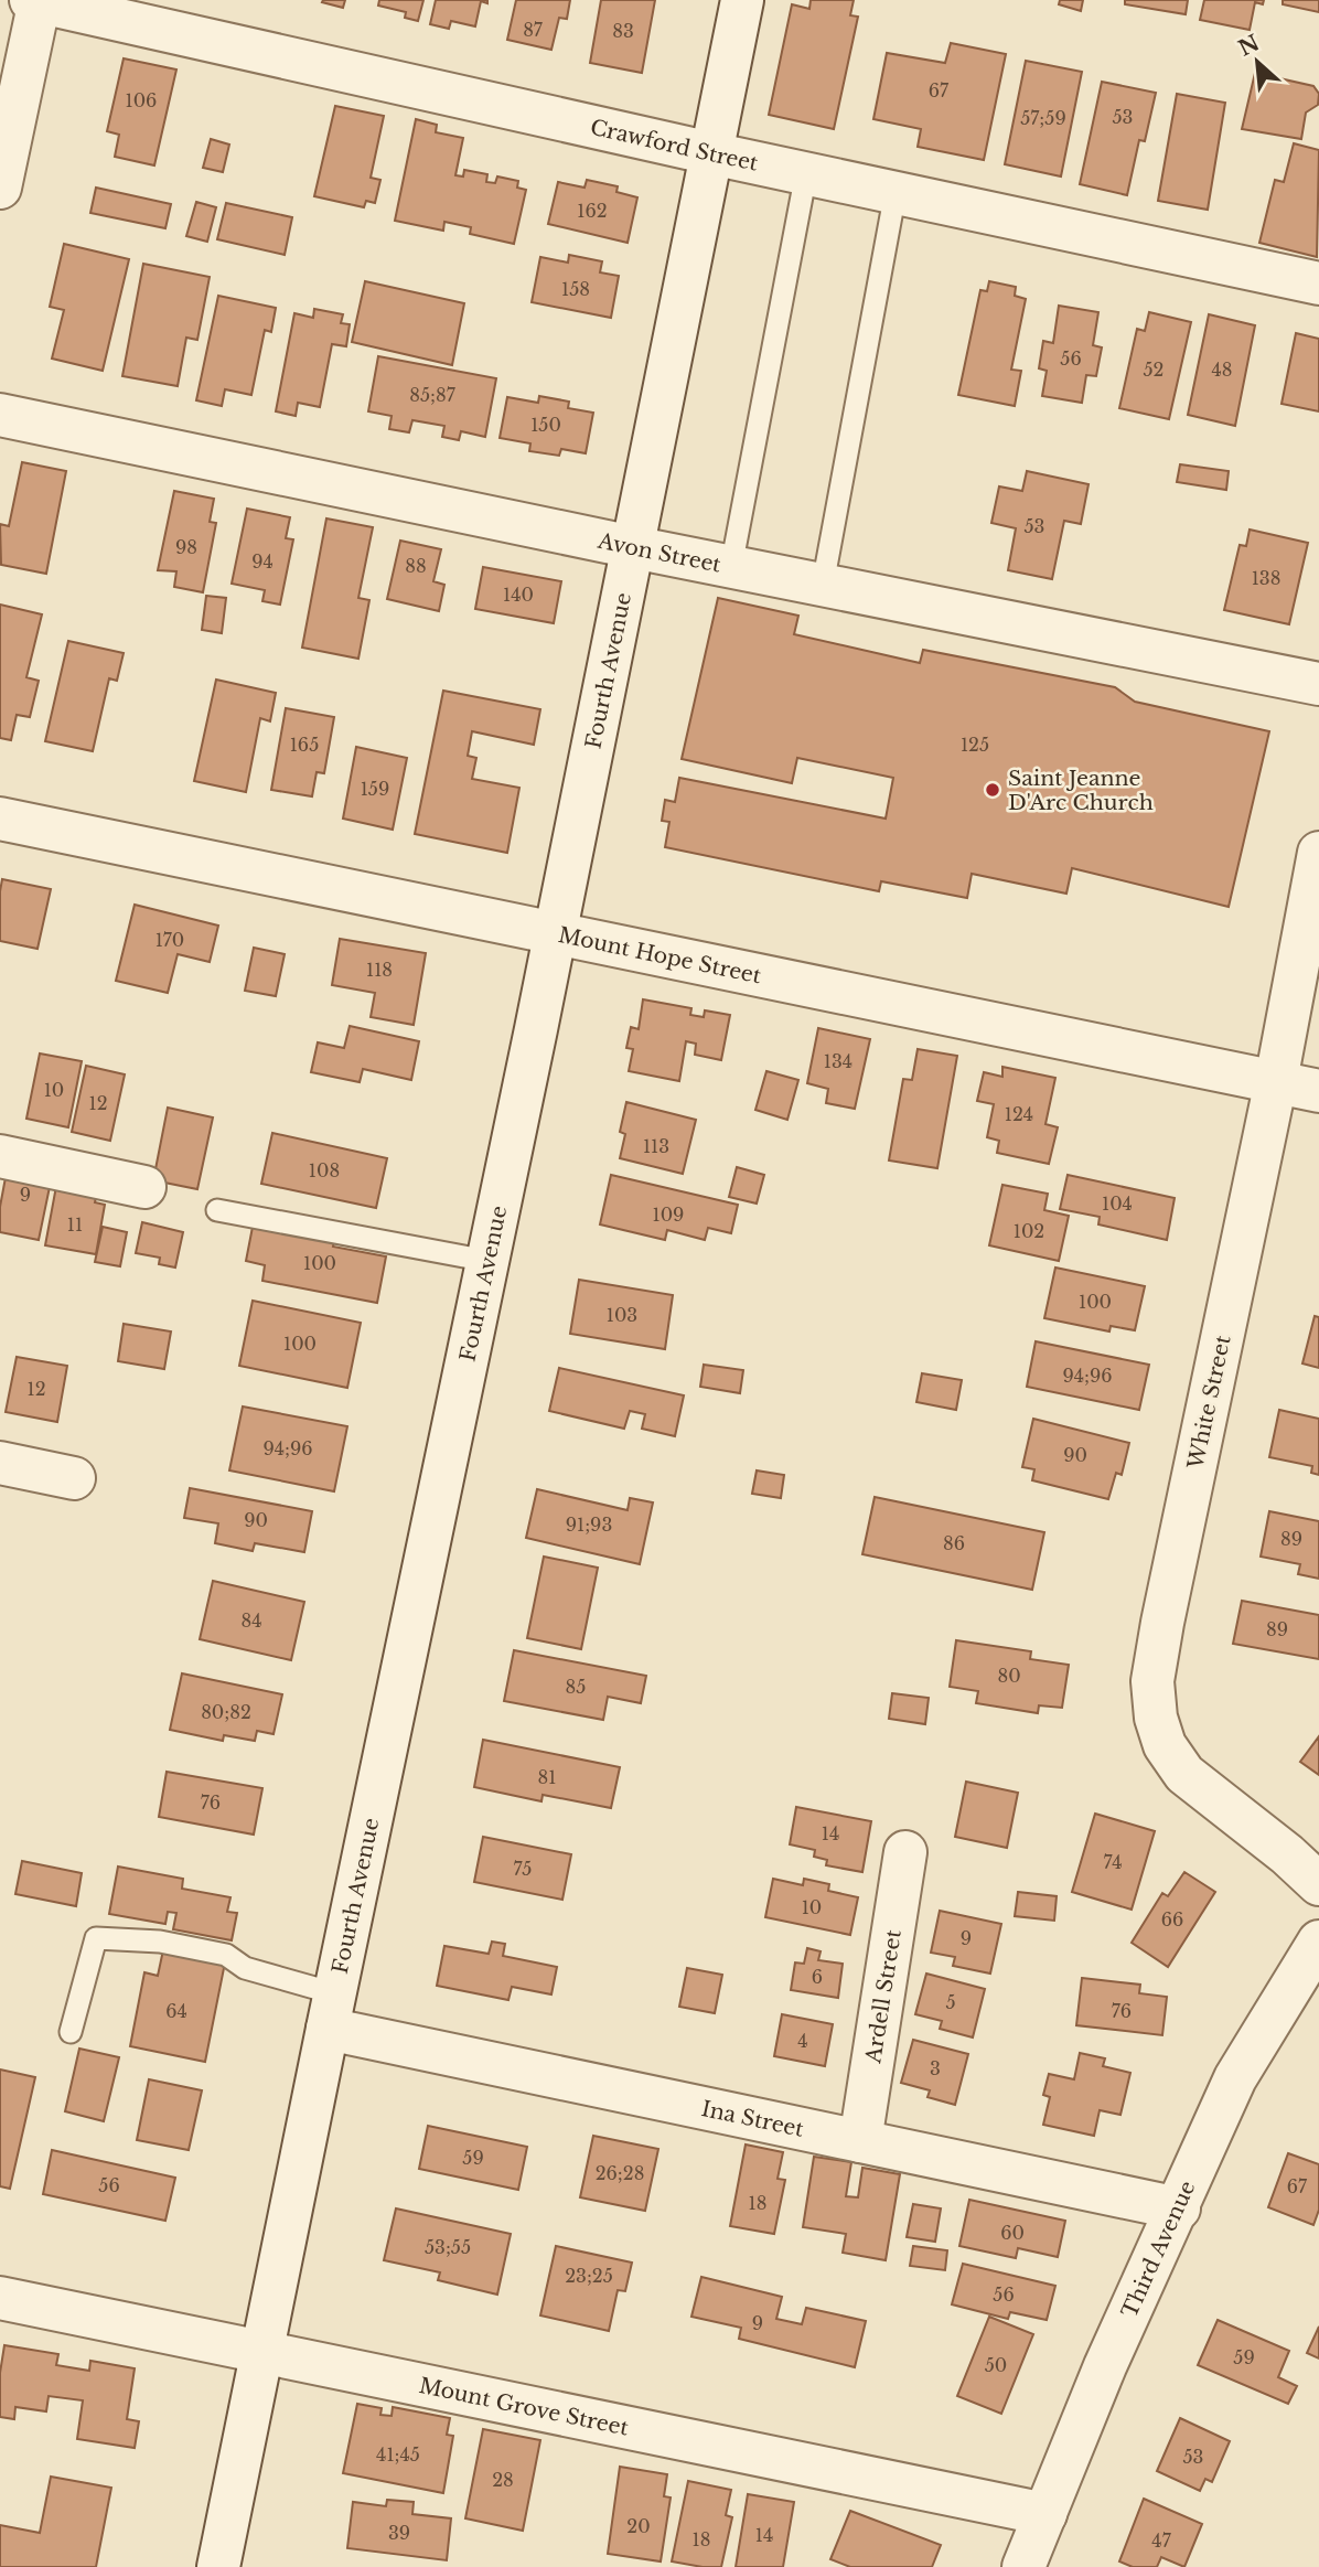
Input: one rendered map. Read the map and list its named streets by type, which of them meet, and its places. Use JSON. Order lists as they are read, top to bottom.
{
  "streets": {
    "street": [
      "Crawford Street",
      "Avon Street",
      "Fourth Avenue",
      "Mount Hope Street",
      "White Street",
      "Ardell Street",
      "Ina Street",
      "Third Avenue",
      "Mount Grove Street"
    ]
  },
  "crossings": [
    ["Crawford Street", "Fourth Avenue"],
    ["Avon Street", "Fourth Avenue"],
    ["Fourth Avenue", "Mount Hope Street"],
    ["Fourth Avenue", "Ina Street"],
    ["Fourth Avenue", "Mount Grove Street"],
    ["Mount Hope Street", "White Street"],
    ["Ardell Street", "Ina Street"],
    ["Ina Street", "Third Avenue"],
    ["Third Avenue", "Mount Grove Street"]
  ],
  "places": ["Saint Jeanne D'Arc Church"],
  "house_numbers": [
    "87",
    "83",
    "67",
    "106",
    "53",
    "57;59",
    "162",
    "158",
    "56",
    "52",
    "48",
    "85;87",
    "150",
    "53",
    "98",
    "94",
    "88",
    "138",
    "140",
    "165",
    "125",
    "159",
    "170",
    "118",
    "134",
    "10",
    "12",
    "124",
    "113",
    "108",
    "9",
    "104",
    "109",
    "11",
    "102",
    "100",
    "100",
    "103",
    "100",
    "94;96",
    "12",
    "94;96",
    "90",
    "90",
    "91;93",
    "89",
    "86",
    "84",
    "89",
    "80",
    "85",
    "80;82",
    "81",
    "76",
    "14",
    "74",
    "75",
    "10",
    "66",
    "9",
    "6",
    "5",
    "64",
    "76",
    "4",
    "3",
    "59",
    "26;28",
    "56",
    "67",
    "18",
    "60",
    "53;55",
    "23;25",
    "56",
    "9",
    "59",
    "50",
    "41;45",
    "53",
    "28",
    "20",
    "39",
    "14",
    "18",
    "47"
  ],
  "north": "top left"
}
